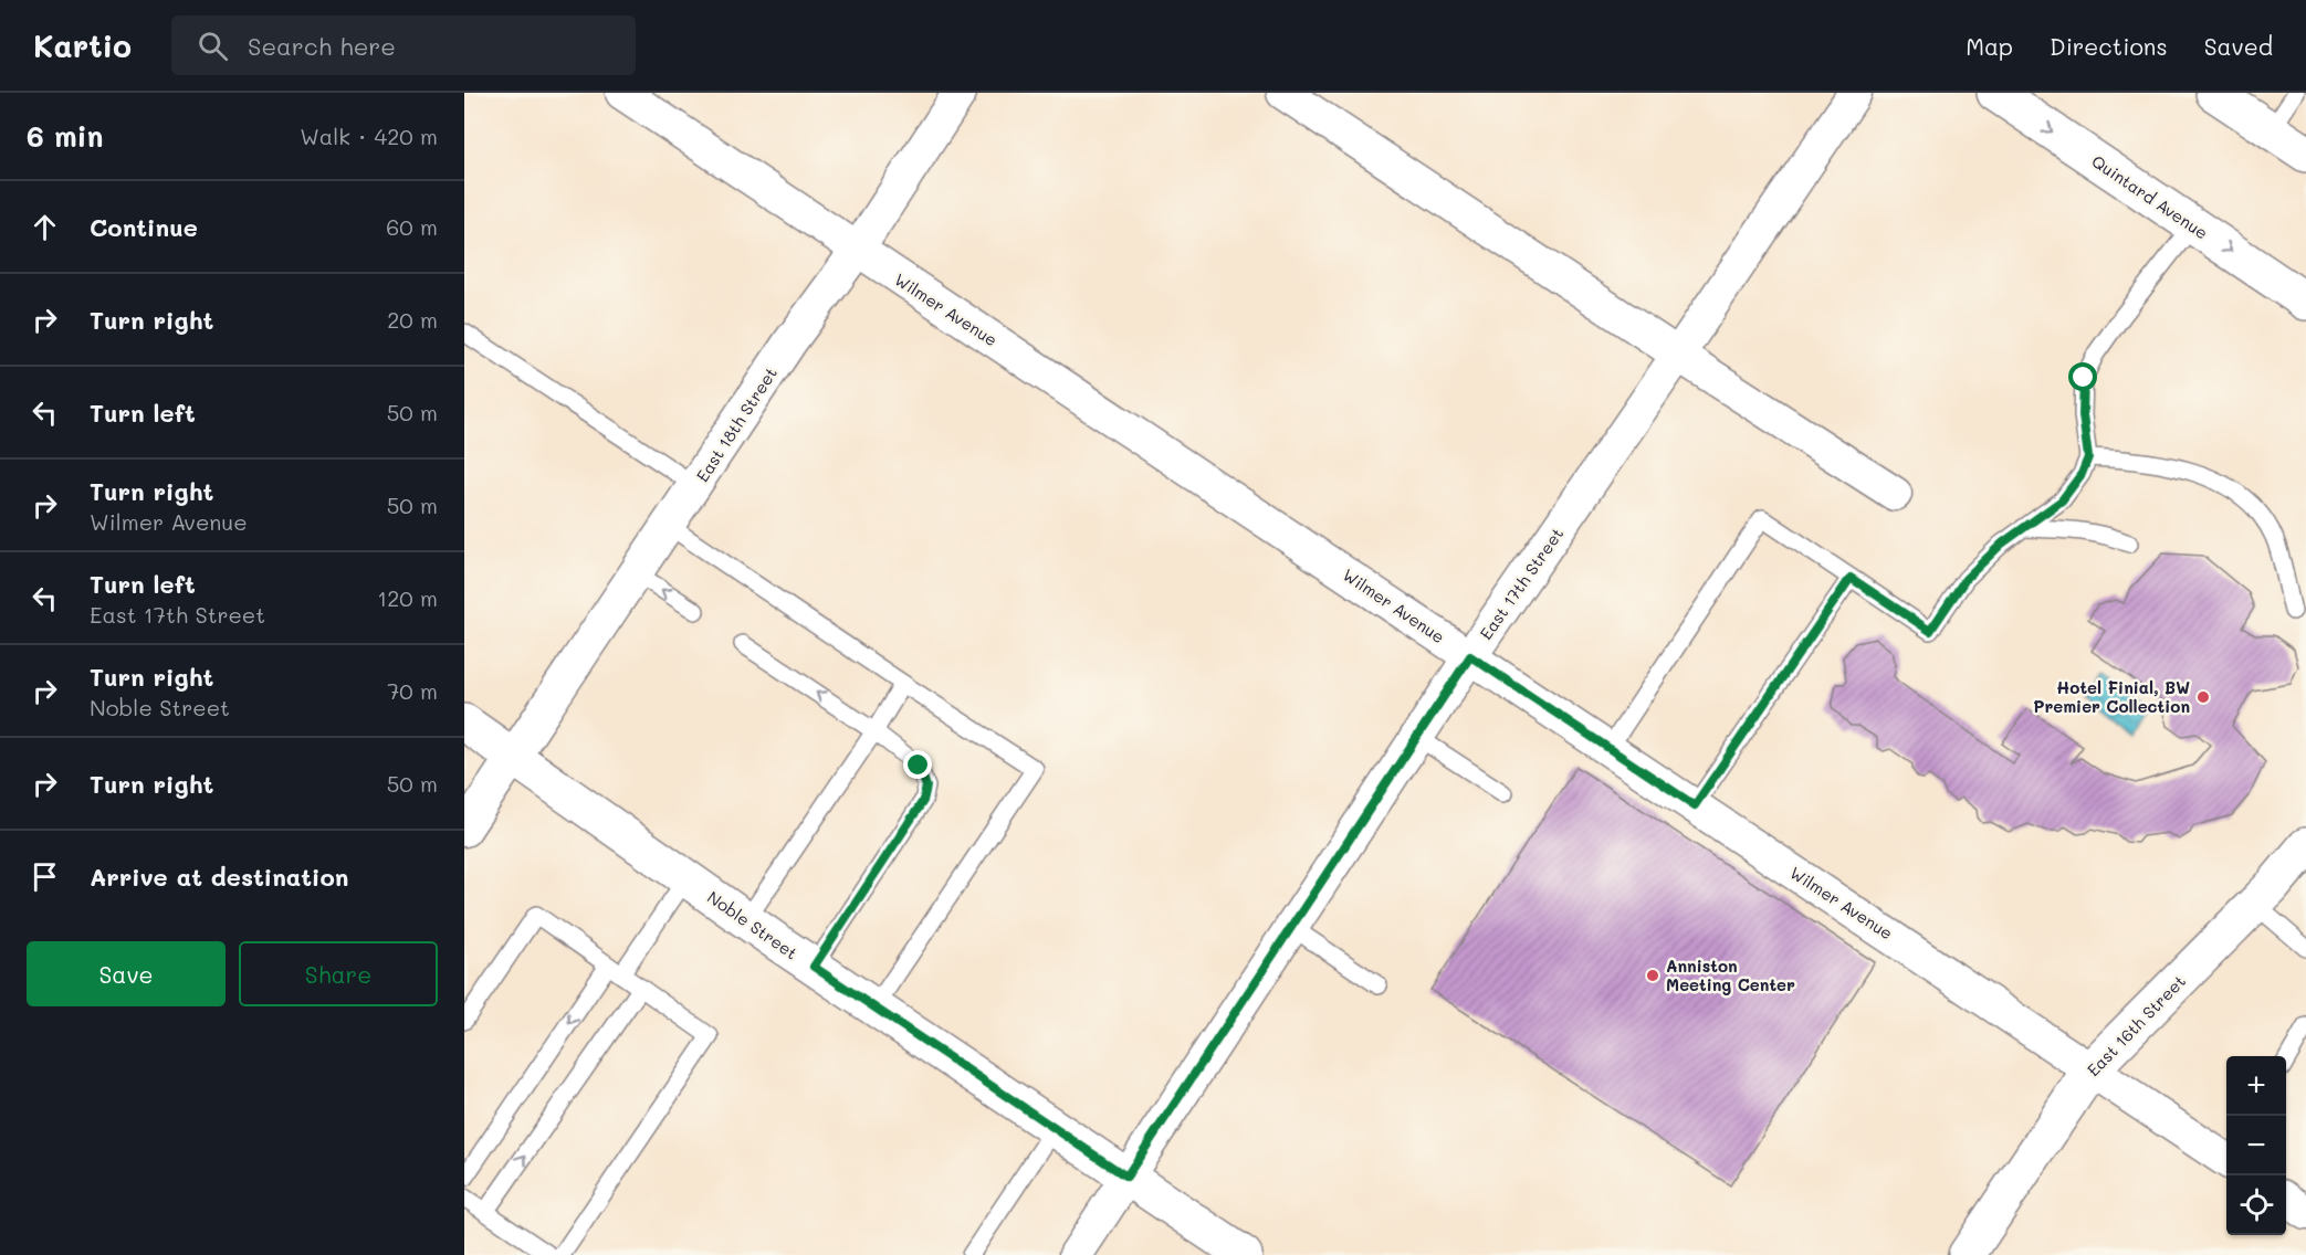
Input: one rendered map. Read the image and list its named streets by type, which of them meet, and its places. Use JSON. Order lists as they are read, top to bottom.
{
  "streets": {
    "main road": ["Quintard Avenue", "Noble Street", "East 16th Street"],
    "street": ["Wilmer Avenue", "East 18th Street", "East 17th Street"]
  },
  "crossings": [
    ["Wilmer Avenue", "East 18th Street"],
    ["Wilmer Avenue", "East 17th Street"],
    ["Wilmer Avenue", "East 16th Street"],
    ["East 18th Street", "Noble Street"],
    ["East 17th Street", "Noble Street"]
  ],
  "one_way": ["Quintard Avenue"],
  "places": ["Hotel Finial, BW Premier Collection", "Anniston Meeting Center"],
  "page": {
    "header": "Kartio",
    "search": "Search here",
    "nav": ["Map", "Directions", "Saved"],
    "heading": ["6 min", "Walk · 420 m"],
    "list": [
      ["Continue", "60 m"],
      ["Turn right", "20 m"],
      ["Turn left", "50 m"],
      ["Turn right", "Wilmer Avenue", "50 m"],
      ["Turn left", "East 17th Street", "120 m"],
      ["Turn right", "Noble Street", "70 m"],
      ["Turn right", "50 m"],
      "Arrive at destination"
    ],
    "buttons": ["Save", "Share"],
    "map_buttons": ["+", "−"]
  }
}
